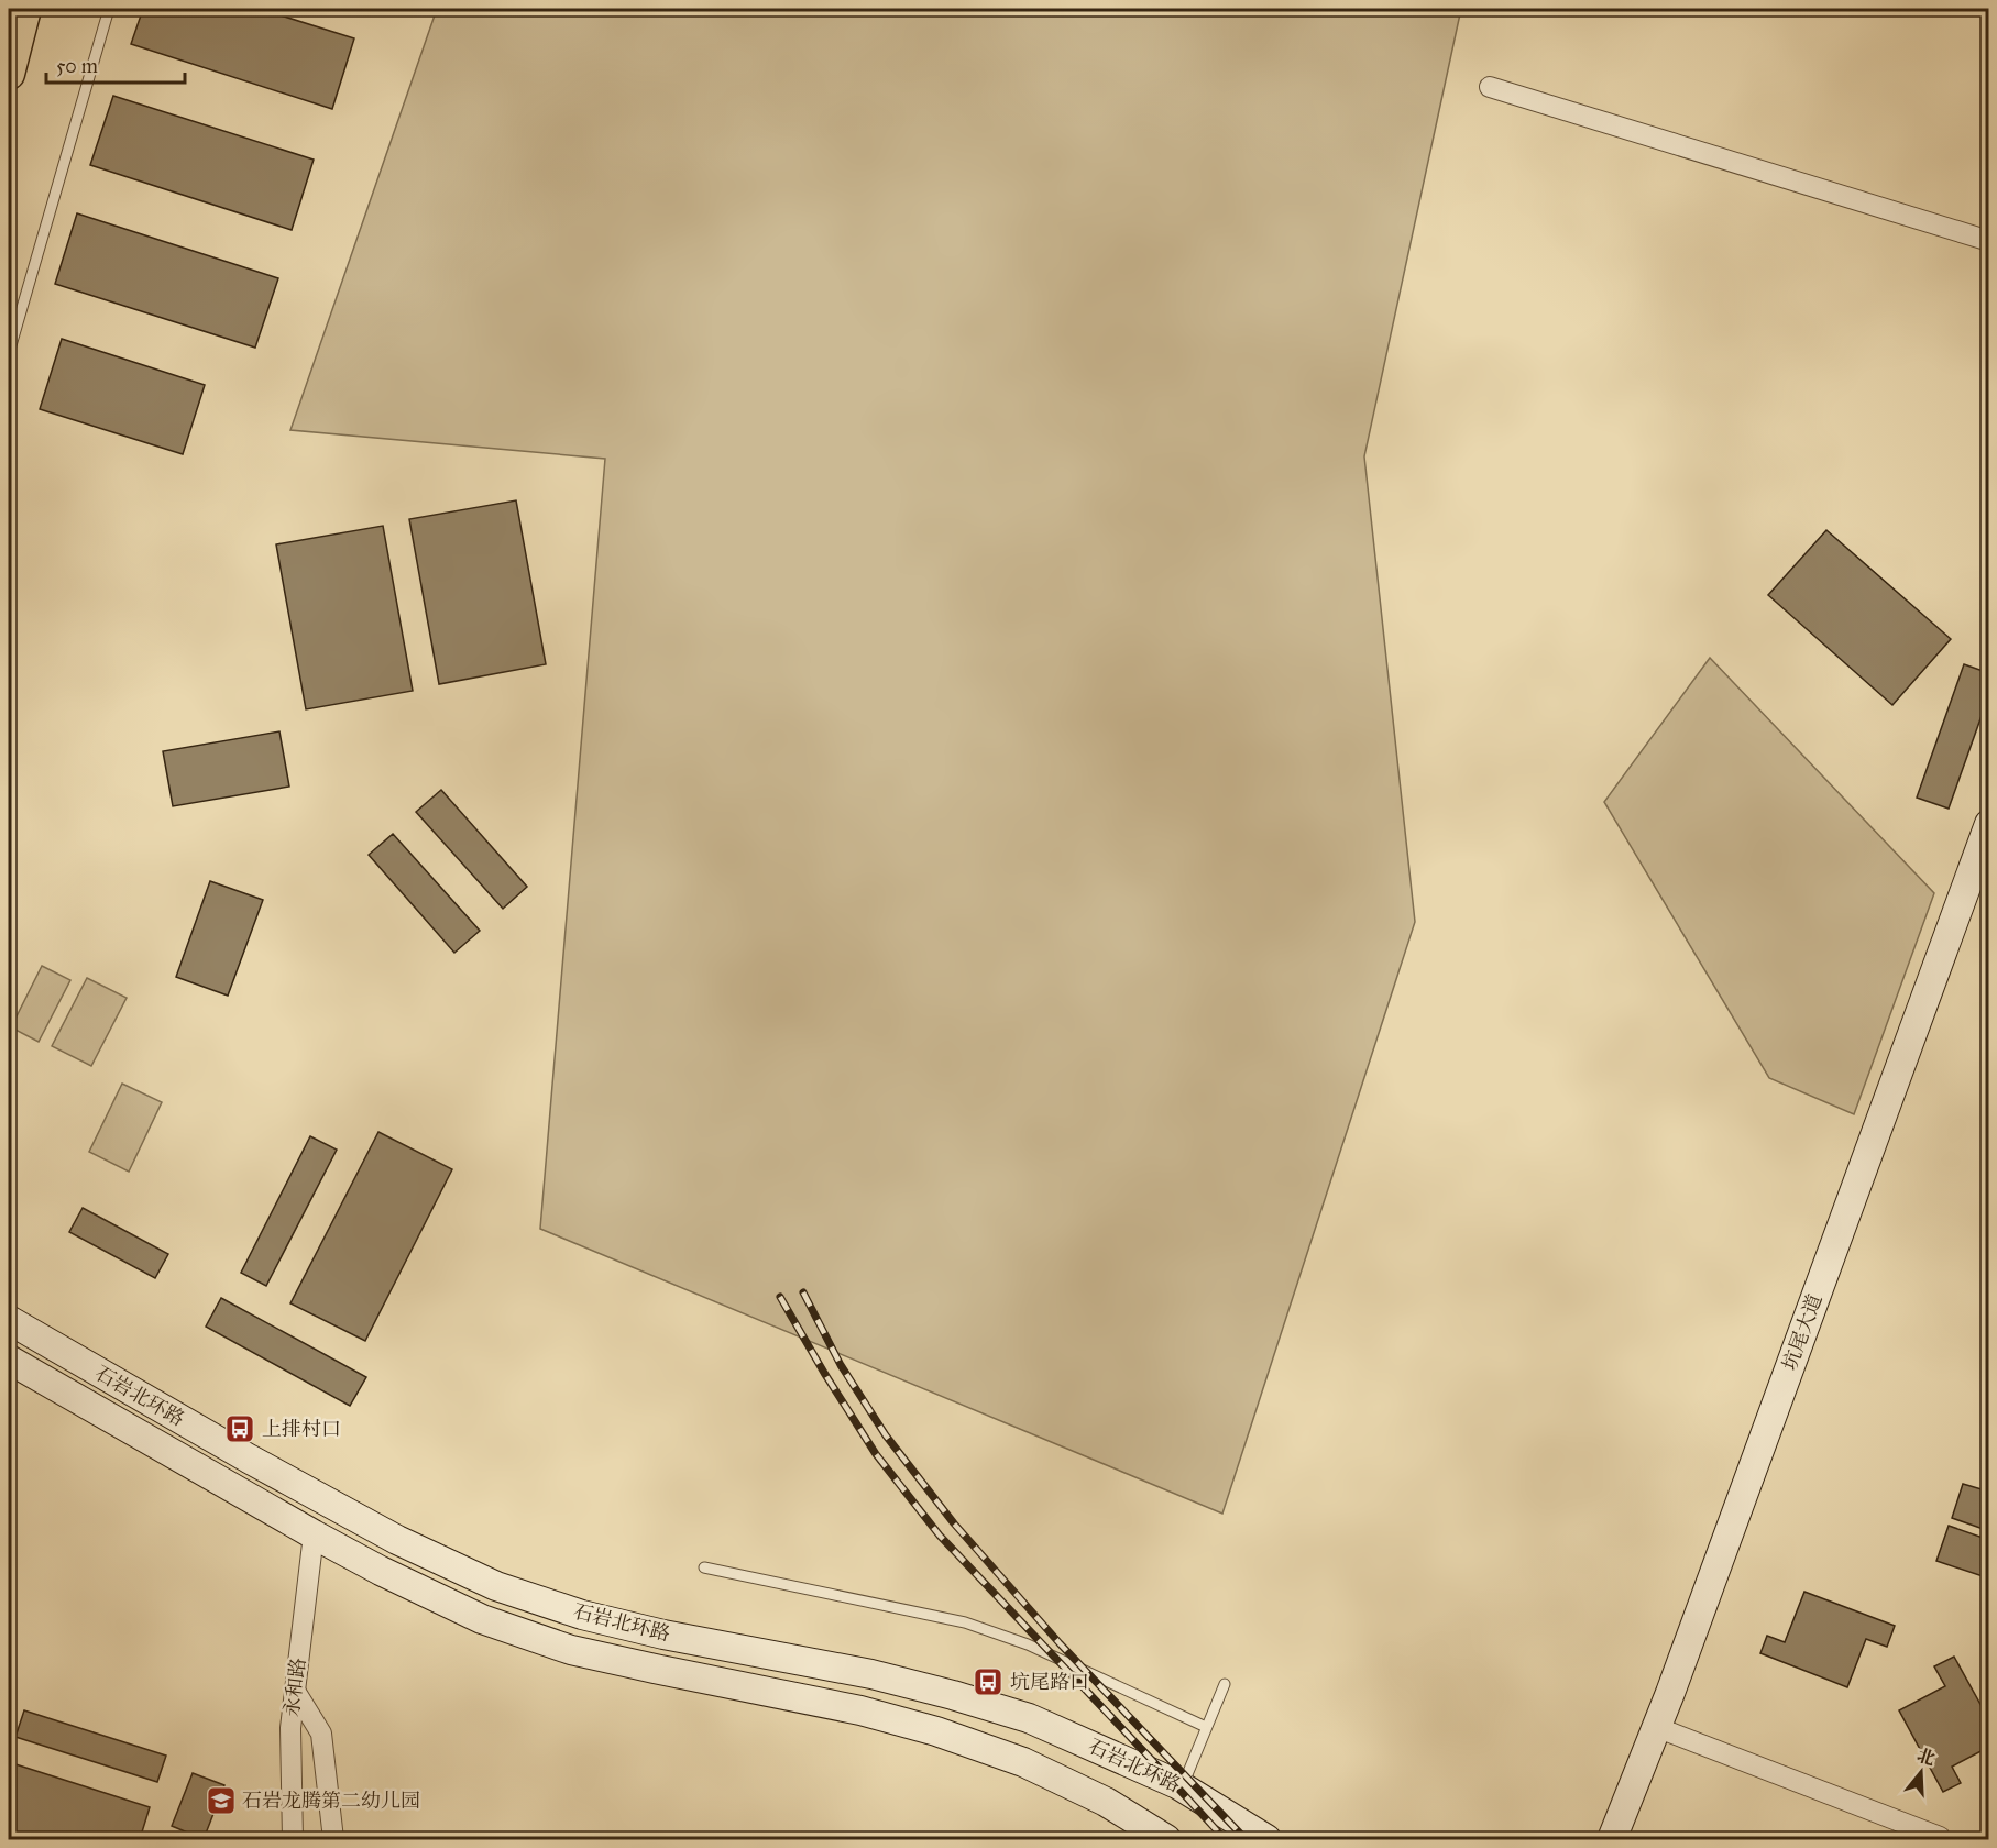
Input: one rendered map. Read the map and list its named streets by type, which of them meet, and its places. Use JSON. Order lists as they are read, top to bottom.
{
  "streets": {
    "main road": ["坑尾大道", "石岩北环路"],
    "street": ["永和路"]
  },
  "crossings": [
    ["石岩北环路", "永和路"]
  ],
  "places": {
    "bus stop": ["上排村口", "坑尾路口"],
    "school or university": ["石岩龙腾第二幼儿园"]
  },
  "scale_bar": "50 m",
  "north": "top"
}
